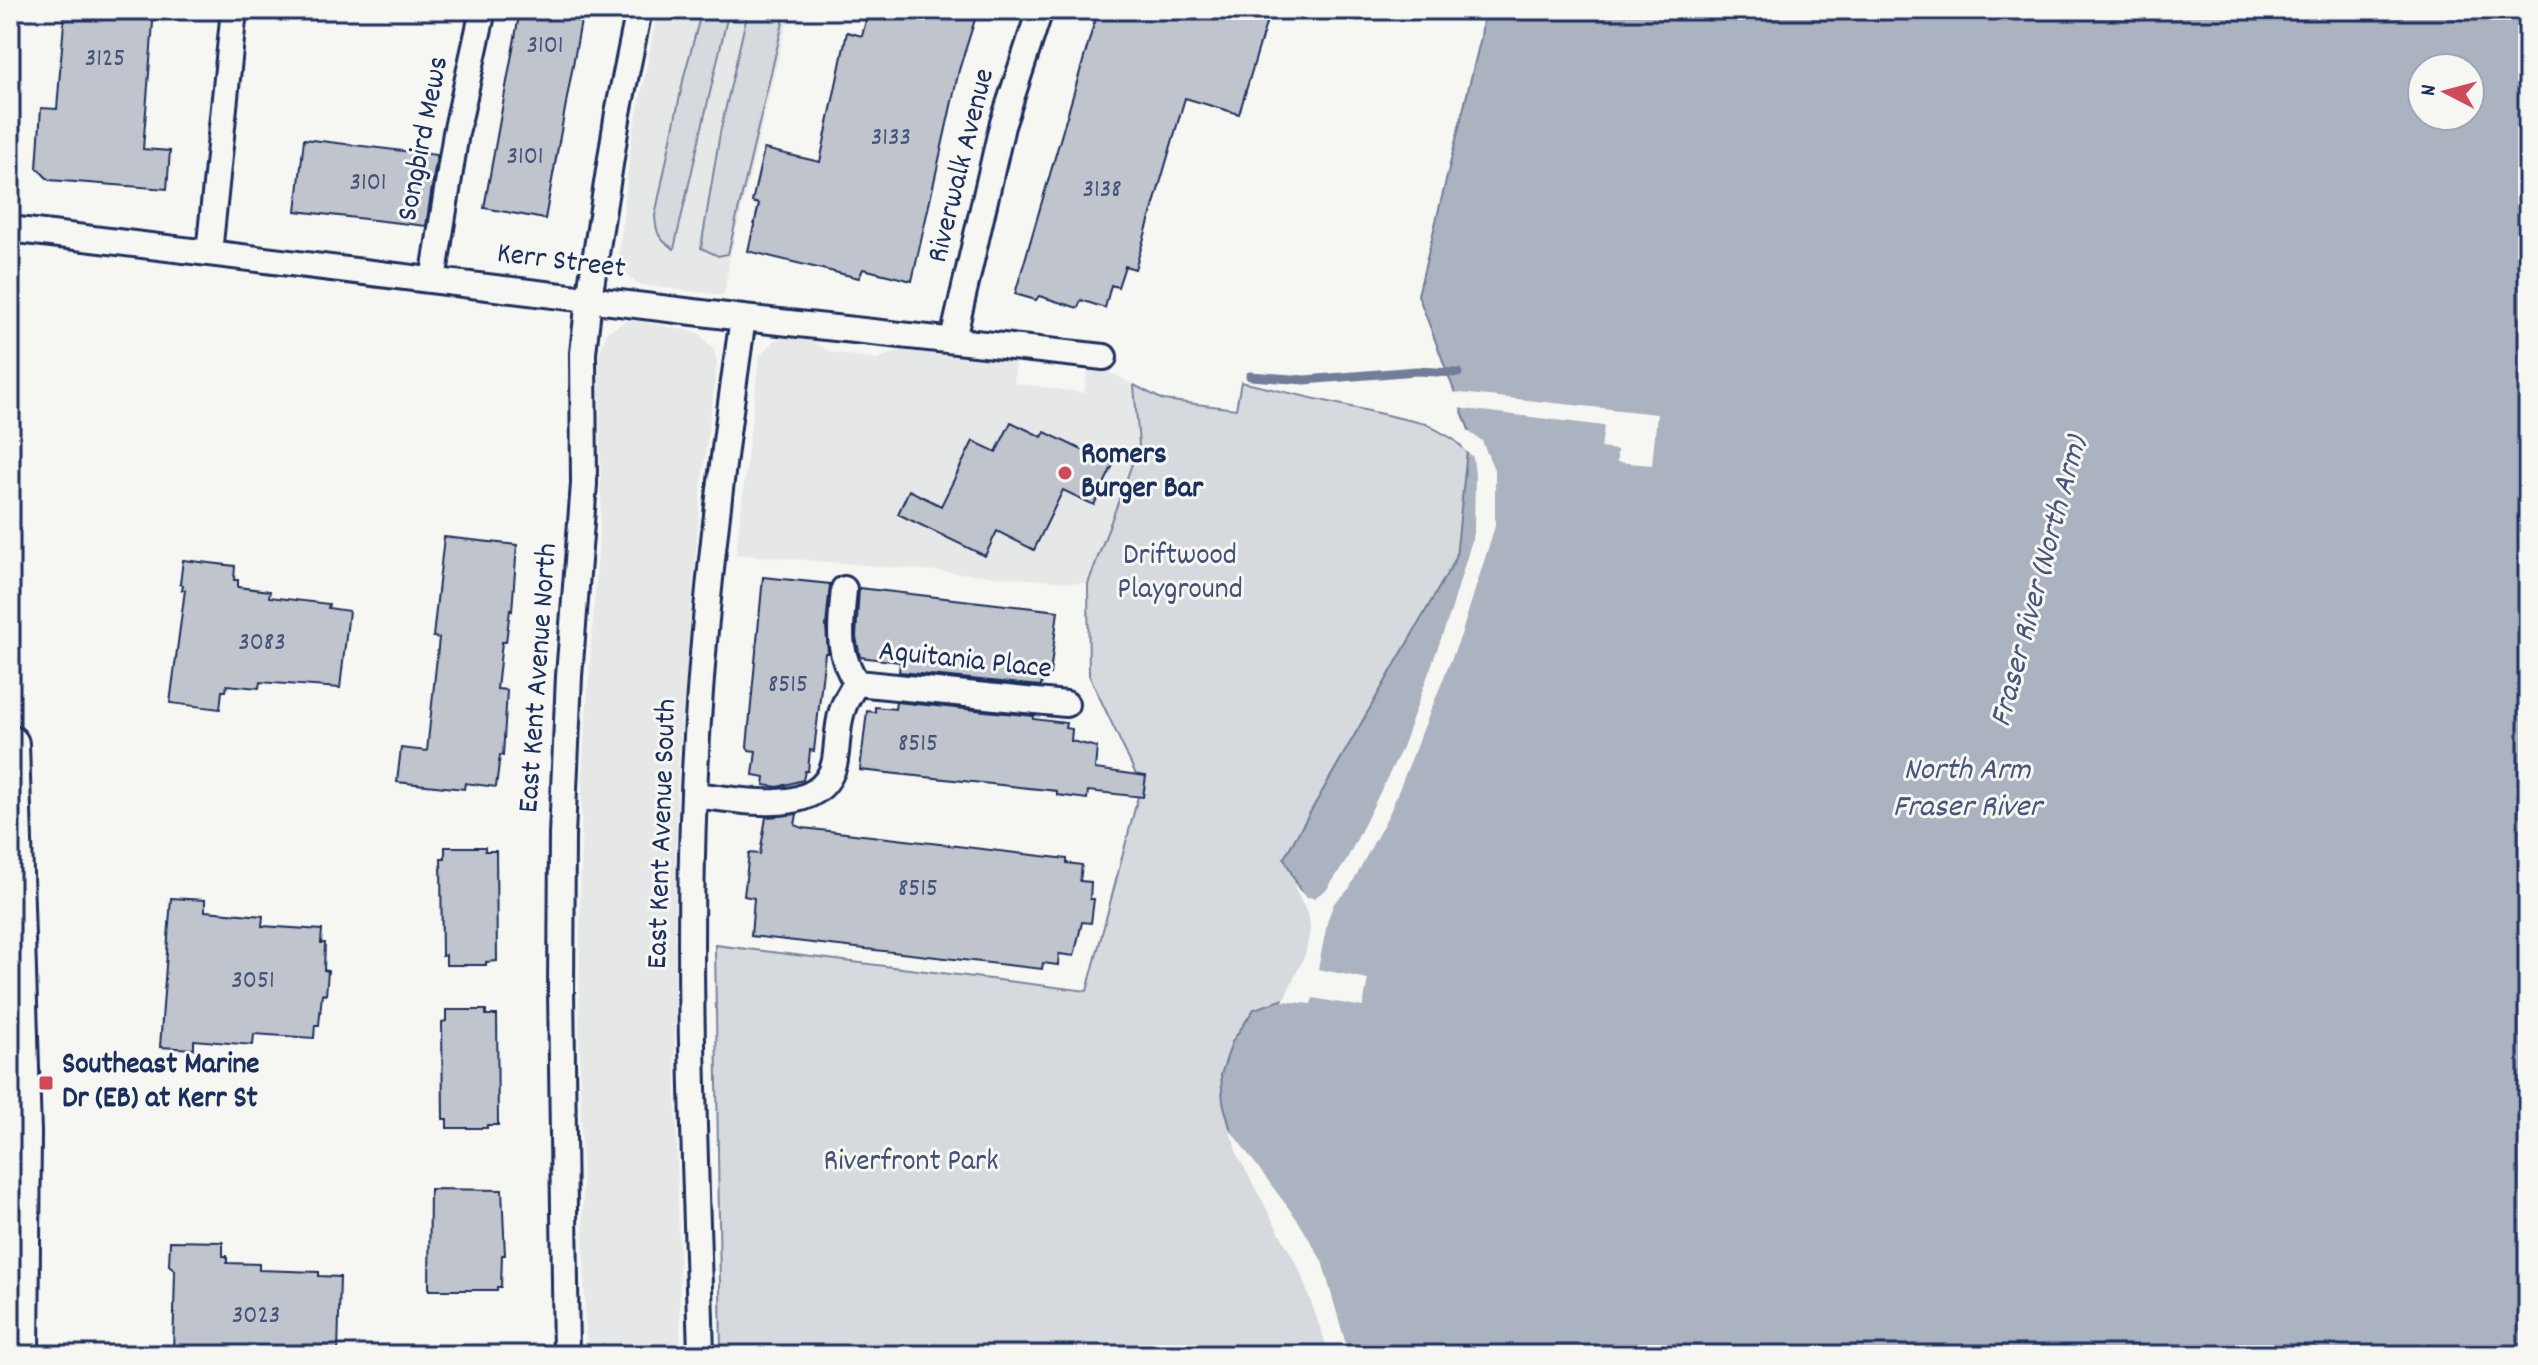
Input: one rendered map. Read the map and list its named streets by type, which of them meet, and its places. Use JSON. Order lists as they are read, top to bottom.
{
  "streets": {
    "street": [
      "Songbird Mews",
      "Riverwalk Avenue",
      "Kerr Street",
      "Aquitania Place",
      "East Kent Avenue North",
      "East Kent Avenue South"
    ]
  },
  "crossings": [
    ["Songbird Mews", "Kerr Street"],
    ["Riverwalk Avenue", "Kerr Street"],
    ["Kerr Street", "East Kent Avenue North"],
    ["Kerr Street", "East Kent Avenue South"],
    ["Aquitania Place", "East Kent Avenue South"]
  ],
  "water": ["Fraser River (North Arm)", "North Arm Fraser River"],
  "parks": ["Driftwood Playground", "Riverfront Park"],
  "places": {
    "other": ["Romers Burger Bar"],
    "transit": ["Southeast Marine Dr (EB) at Kerr St"]
  },
  "house_numbers": [
    "3101",
    "3125",
    "3133",
    "3101",
    "3101",
    "3138",
    "3083",
    "8515",
    "8515",
    "8515",
    "3051",
    "3023"
  ],
  "north": "left"
}
